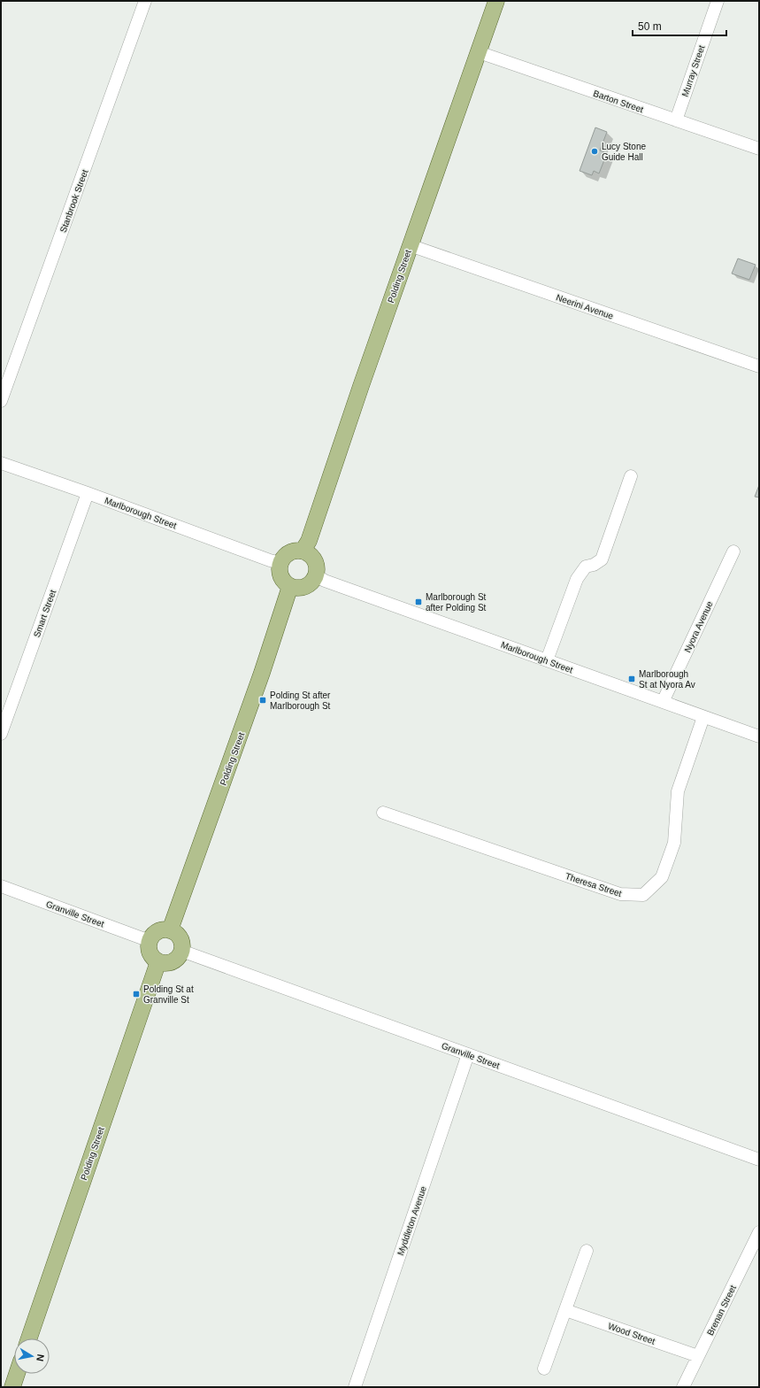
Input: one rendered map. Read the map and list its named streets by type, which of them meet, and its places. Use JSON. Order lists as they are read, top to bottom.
{
  "streets": {
    "main road": ["Polding Street"],
    "street": [
      "Murray Street",
      "Barton Street",
      "Stanbrook Street",
      "Neerini Avenue",
      "Marlborough Street",
      "Smart Street",
      "Nyora Avenue",
      "Theresa Street",
      "Granville Street",
      "Myddleton Avenue",
      "Brenan Street",
      "Wood Street"
    ]
  },
  "crossings": [
    ["Murray Street", "Barton Street"],
    ["Barton Street", "Polding Street"],
    ["Polding Street", "Neerini Avenue"],
    ["Polding Street", "Marlborough Street"],
    ["Polding Street", "Granville Street"],
    ["Marlborough Street", "Smart Street"],
    ["Marlborough Street", "Nyora Avenue"],
    ["Marlborough Street", "Theresa Street"],
    ["Granville Street", "Myddleton Avenue"],
    ["Brenan Street", "Wood Street"]
  ],
  "places": {
    "other": ["Lucy Stone Guide Hall"],
    "transit": [
      "Marlborough St after Polding St",
      "Marlborough St at Nyora Av",
      "Polding St after Marlborough St",
      "Polding St at Granville St"
    ]
  },
  "scale_bar": "50 m",
  "north": "right"
}
